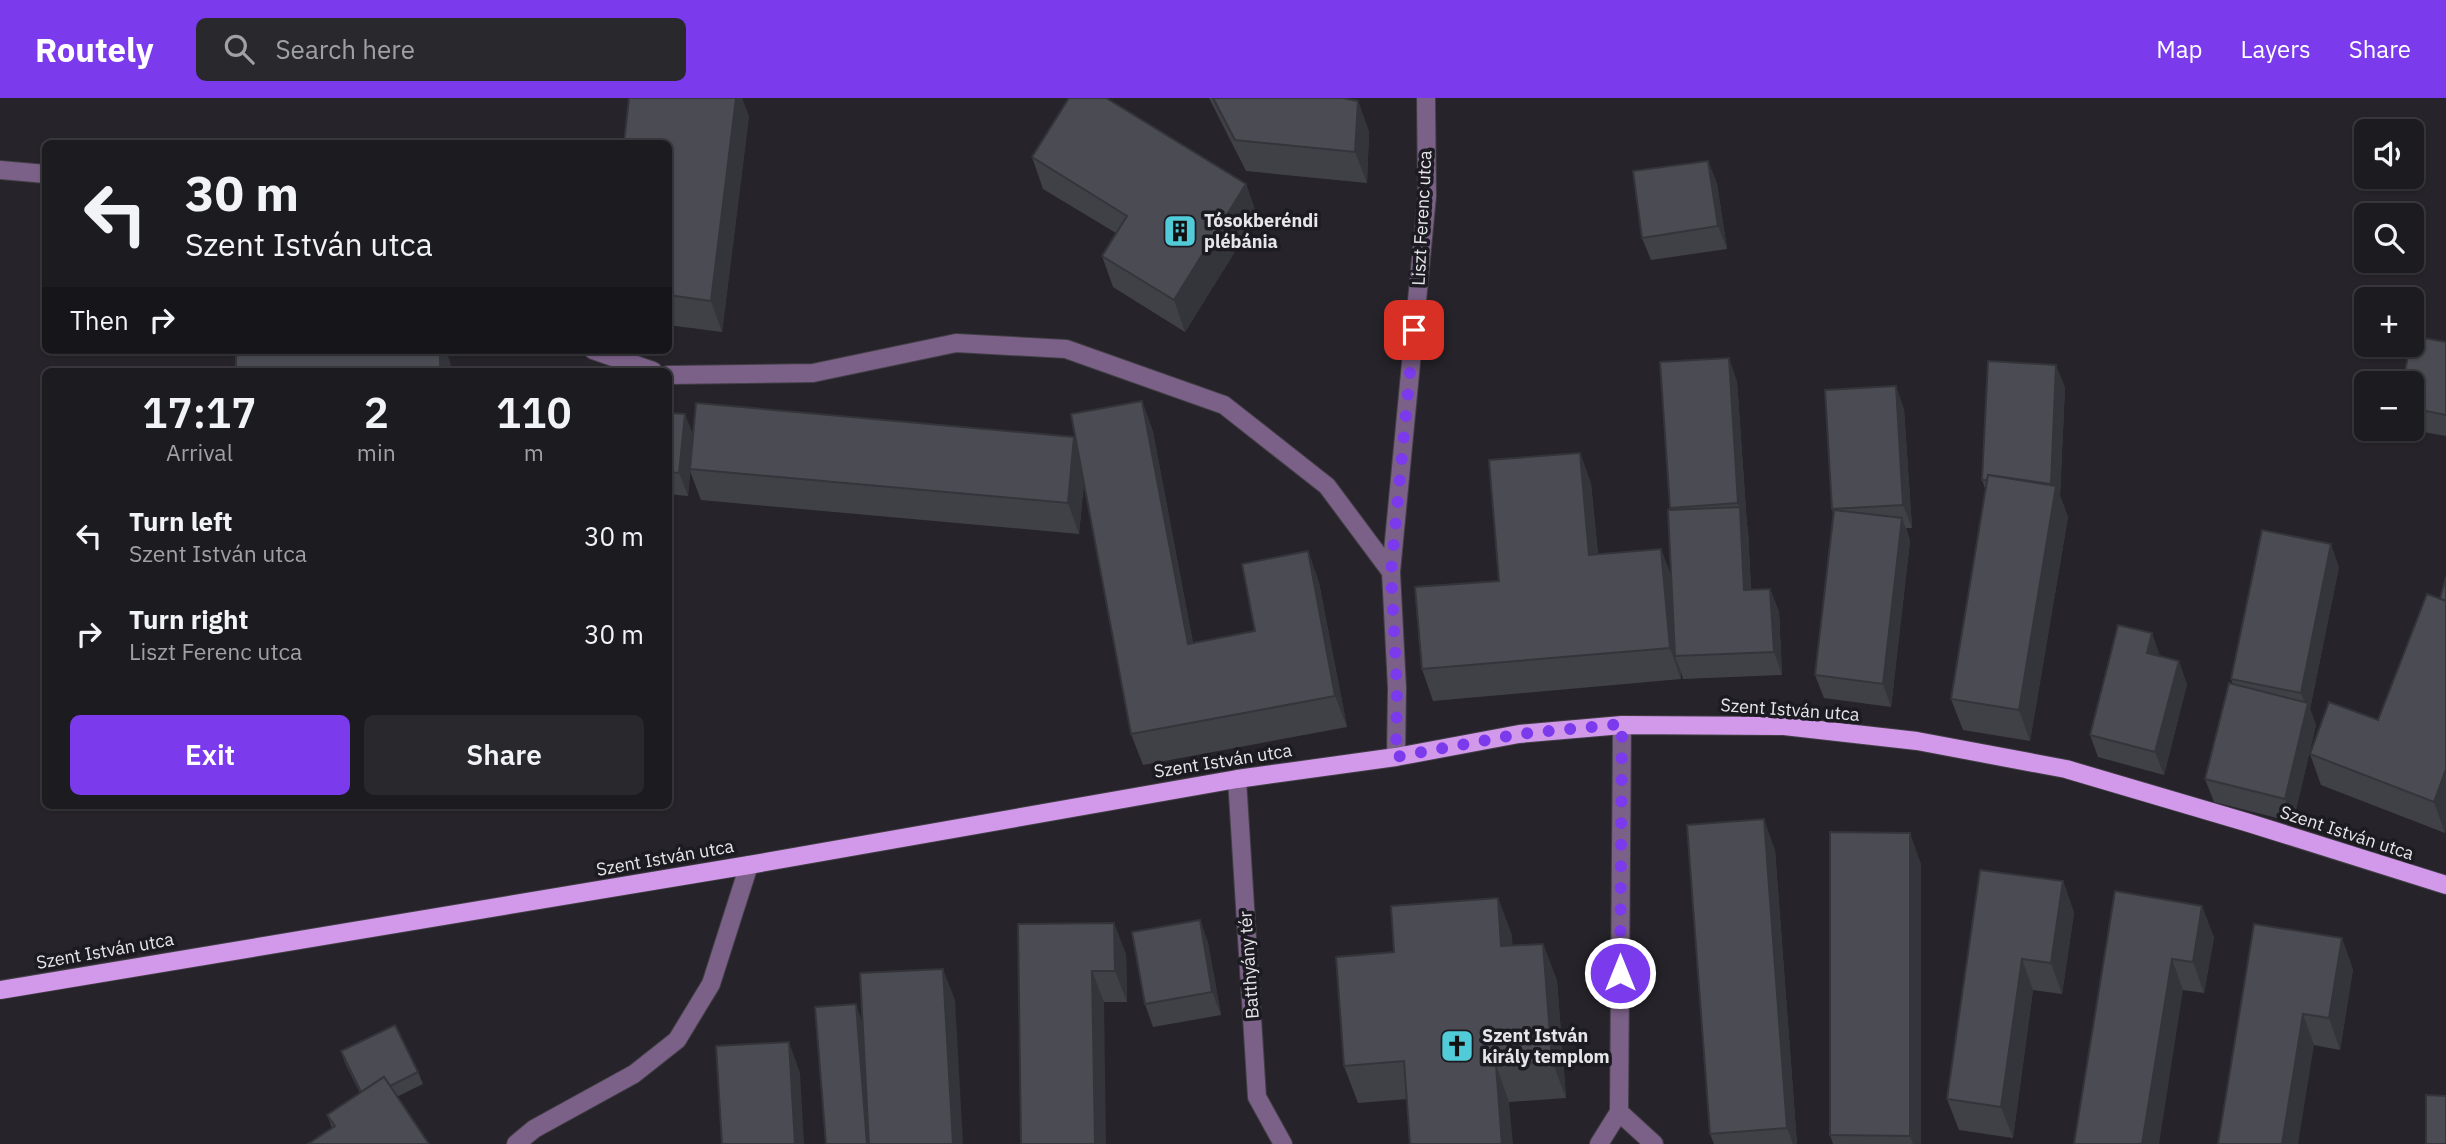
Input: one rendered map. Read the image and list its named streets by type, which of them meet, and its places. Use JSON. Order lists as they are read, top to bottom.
{
  "streets": {
    "main road": ["Szent István utca"],
    "street": ["Liszt Ferenc utca", "Batthyány tér"]
  },
  "crossings": [
    ["Liszt Ferenc utca", "Szent István utca"],
    ["Szent István utca", "Batthyány tér"]
  ],
  "places": {
    "building": ["Tósokberéndi plébánia"],
    "church": ["Szent István király templom"]
  },
  "page": {
    "header": "Routely",
    "search": "Search here",
    "nav": ["Map", "Layers", "Share"],
    "map_buttons": ["+", "−"],
    "turn": ["30 m", "Szent István utca"],
    "then": "Then",
    "eta": [
      "17:17",
      "Arrival",
      "2",
      "min",
      "110",
      "m"
    ],
    "list": [
      {
        "name": "Turn left",
        "note": "Szent István utca",
        "value": "30 m"
      },
      {
        "name": "Turn right",
        "note": "Liszt Ferenc utca",
        "value": "30 m"
      }
    ],
    "buttons": ["Exit", "Share"]
  }
}
